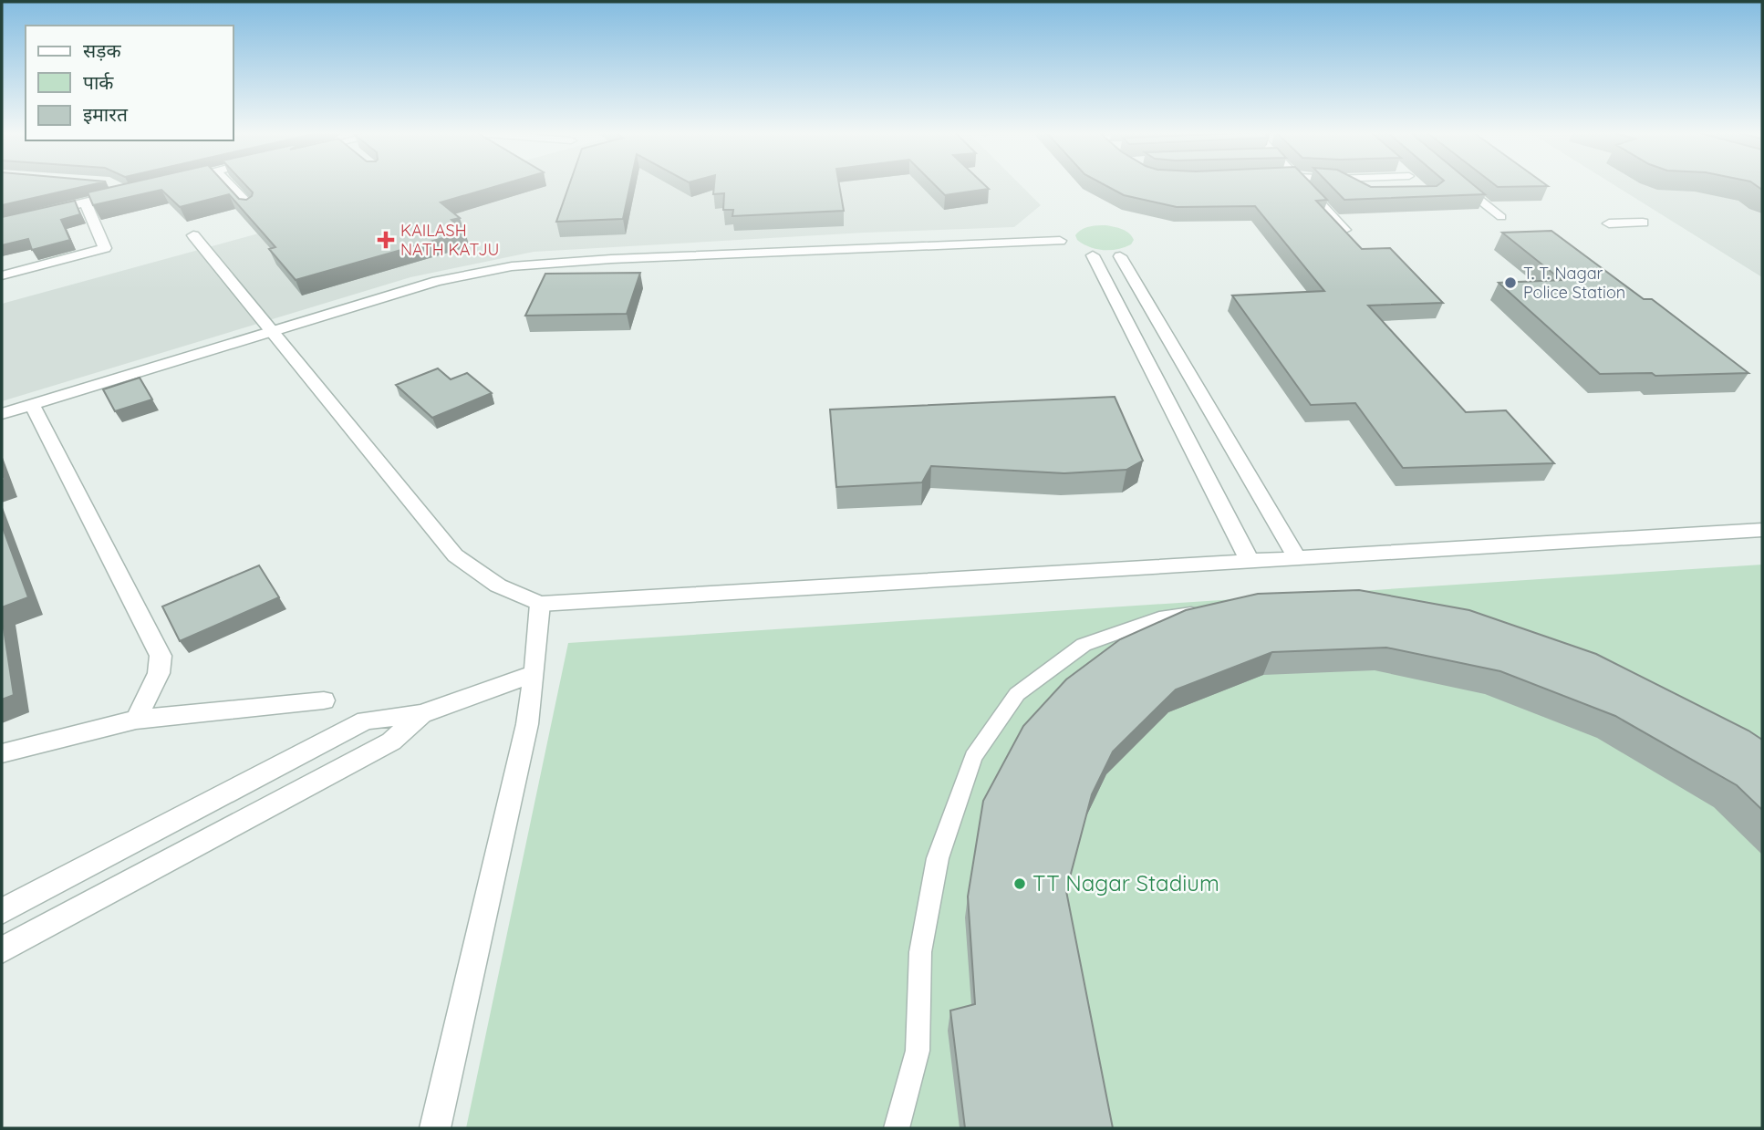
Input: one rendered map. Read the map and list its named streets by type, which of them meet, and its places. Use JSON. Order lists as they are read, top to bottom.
{
  "places": {
    "health": ["KAILASH NATH KATJU"],
    "other": ["T. T. Nagar Police Station", "TT Nagar Stadium"]
  },
  "legend": ["सड़क", "पार्क", "इमारत"]
}
